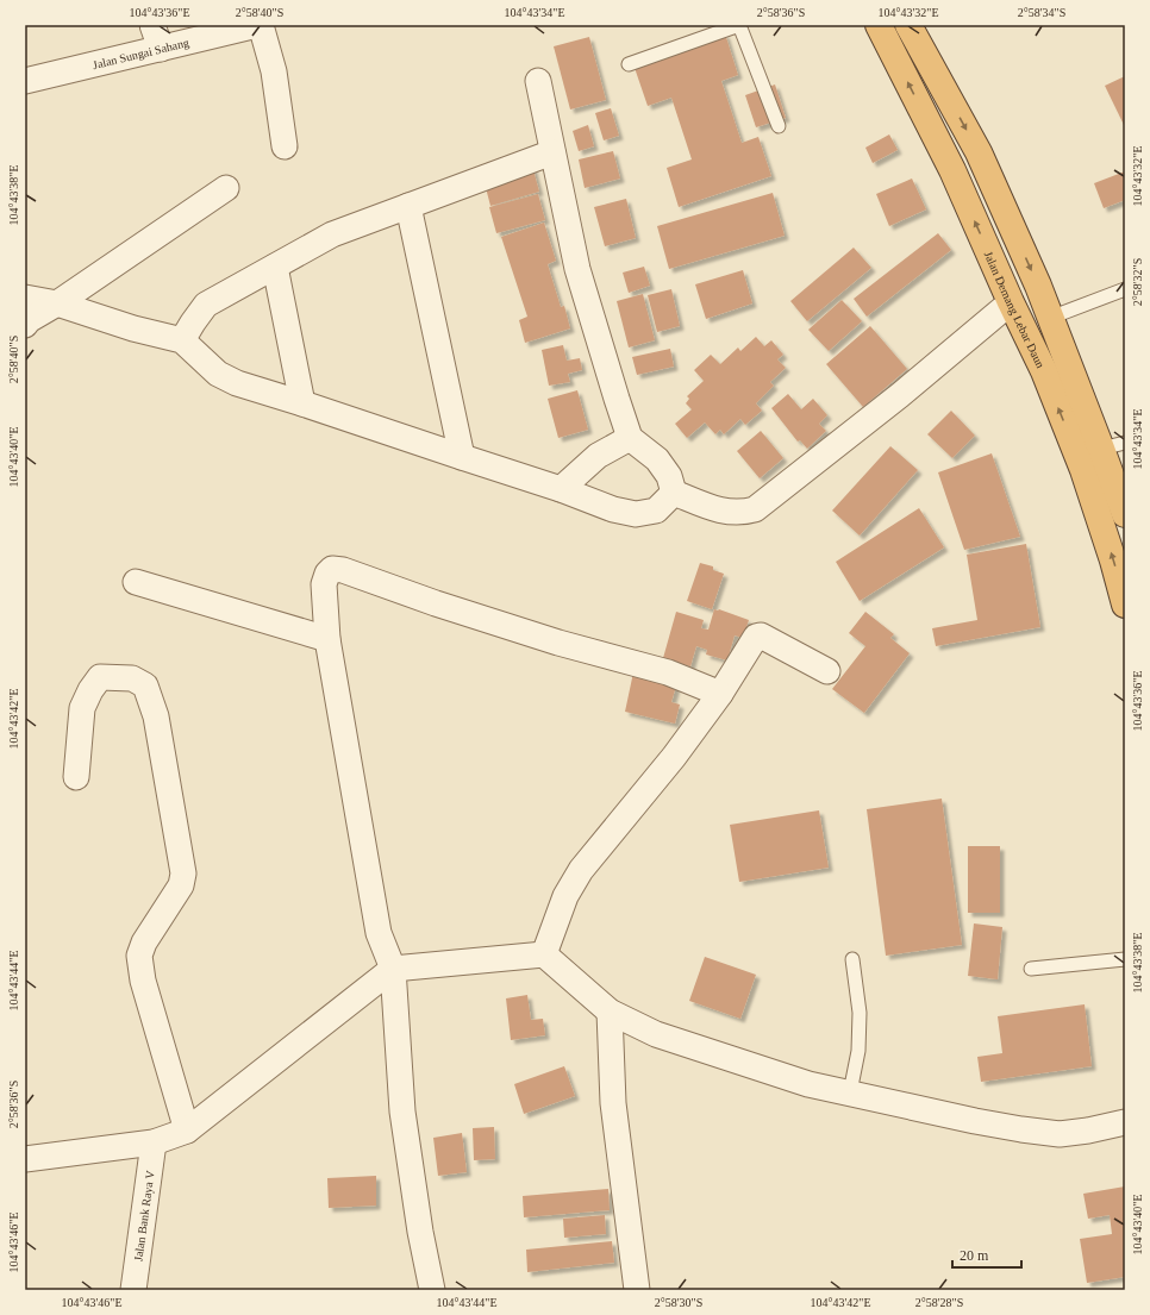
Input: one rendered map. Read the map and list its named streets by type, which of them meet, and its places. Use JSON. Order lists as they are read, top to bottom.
{
  "streets": {
    "highway": ["Jalan Demang Lebar Daun"],
    "street": ["Jalan Sungai Sahang", "Jalan Bank Raya V"]
  },
  "scale_bar": "20 m",
  "coordinates": [
    "104°43'36\"E",
    "2°58'40\"S",
    "104°43'34\"E",
    "2°58'36\"S",
    "104°43'32\"E",
    "2°58'34\"S",
    "104°43'38\"E",
    "2°58'32\"S",
    "104°43'40\"E",
    "104°43'42\"E",
    "104°43'44\"E",
    "104°43'46\"E",
    "2°58'30\"S",
    "2°58'28\"S"
  ]
}
